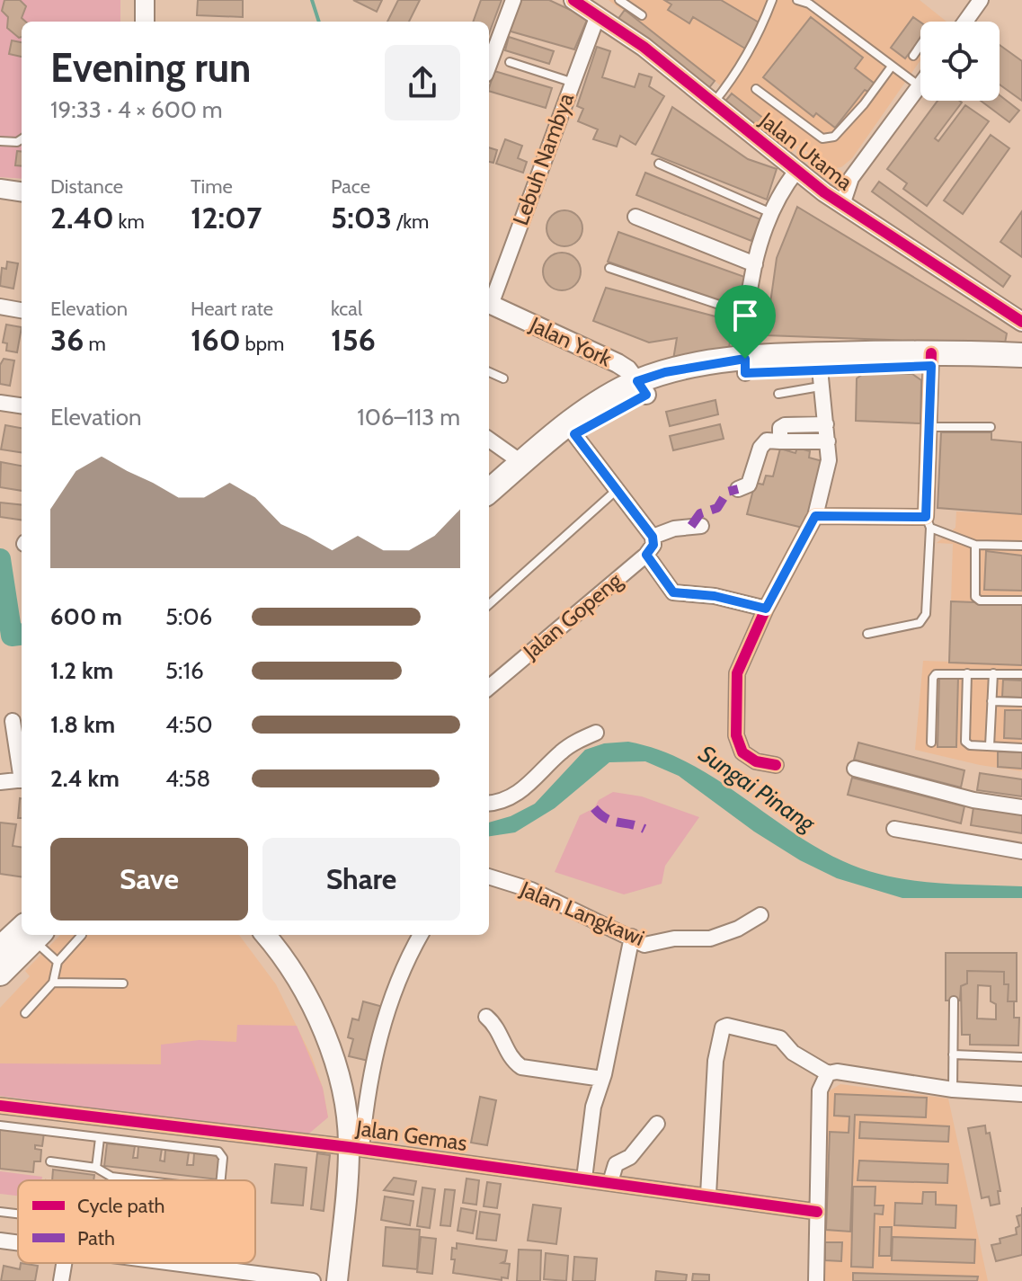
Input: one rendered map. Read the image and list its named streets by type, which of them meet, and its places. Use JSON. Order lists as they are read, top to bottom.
{
  "streets": {
    "street": [
      "Jalan Utama",
      "Lebuh Nambya",
      "Jalan York",
      "Jalan Gopeng",
      "Jalan Langkawi",
      "Jalan Gemas"
    ]
  },
  "crossings": [
    ["Jalan Utama", "Lebuh Nambya"]
  ],
  "water": ["Sungai Pinang"],
  "legend": ["Cycle path", "Path"],
  "page": {
    "heading": ["Evening run", "19:33 · 4 × 600 m"],
    "stats": [
      ["Distance", "2.40 km"],
      ["Time", "12:07"],
      ["Pace", "5:03 /km"],
      ["Elevation", "36 m"],
      ["Heart rate", "160 bpm"],
      ["kcal", "156"]
    ],
    "chart": ["Elevation", "106–113 m"],
    "list": [
      {
        "name": "600 m",
        "note": "5:06"
      },
      {
        "name": "1.2 km",
        "note": "5:16"
      },
      {
        "name": "1.8 km",
        "note": "4:50"
      },
      {
        "name": "2.4 km",
        "note": "4:58"
      }
    ],
    "buttons": ["Save", "Share"]
  }
}
